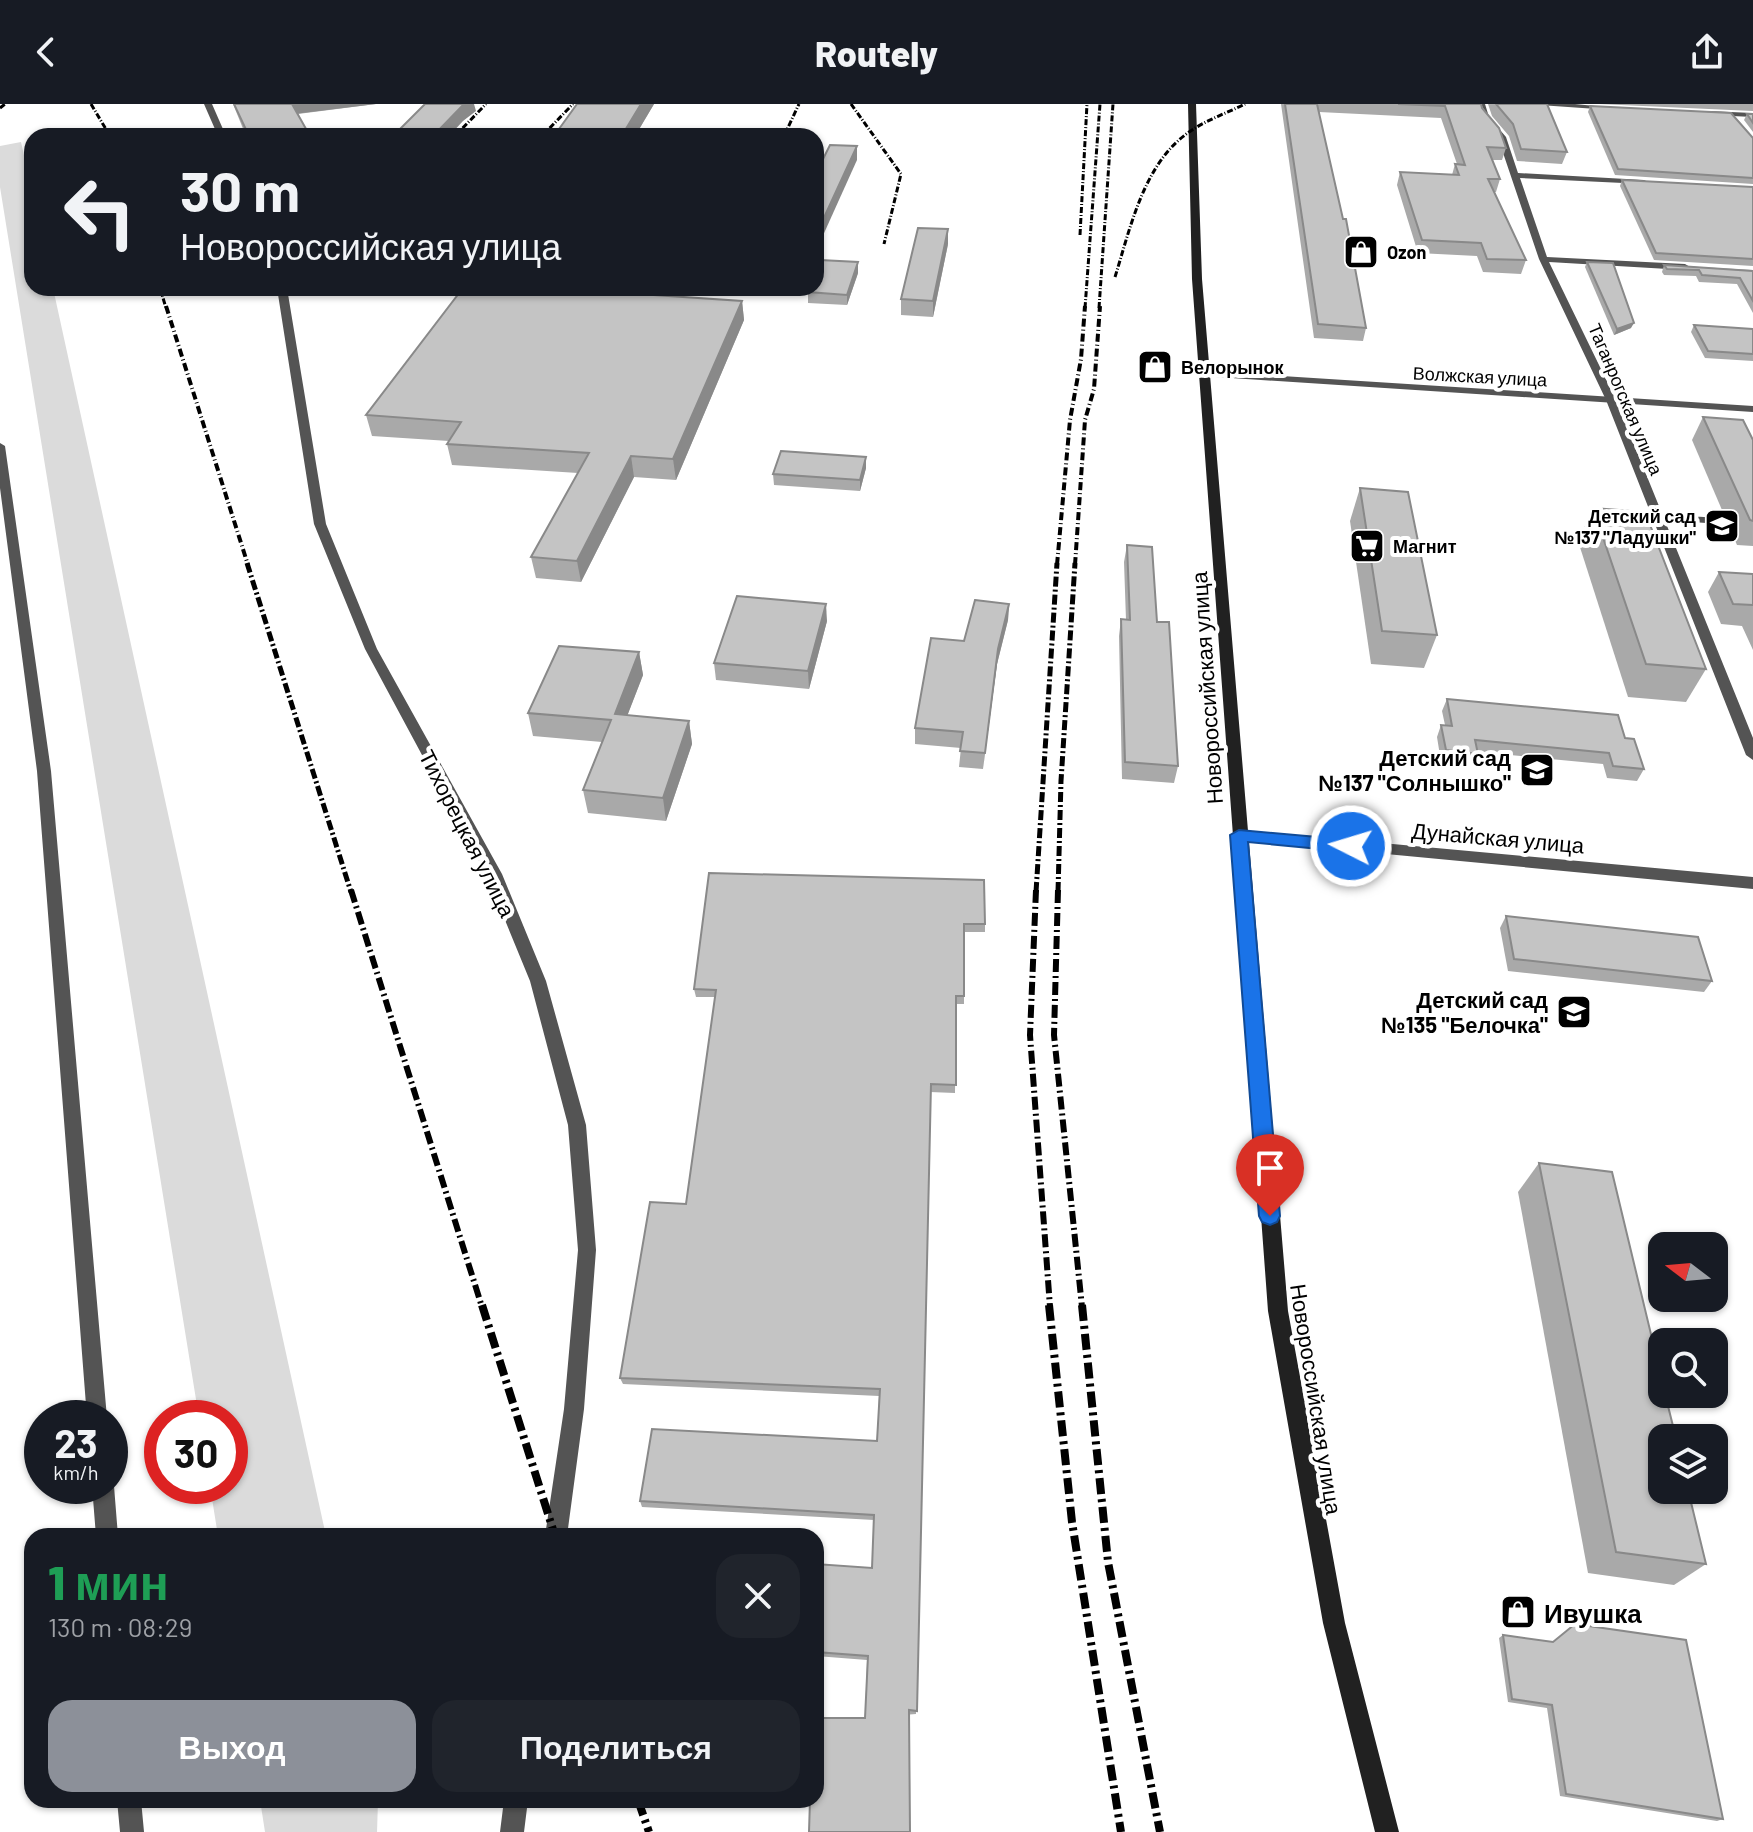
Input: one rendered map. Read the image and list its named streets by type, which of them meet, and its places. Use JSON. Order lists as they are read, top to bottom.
{
  "streets": {
    "main road": ["Новороссийская улица"],
    "street": [
      "Волжская улица",
      "Таганрогская улица",
      "Тихорецкая улица",
      "Дунайская улица"
    ]
  },
  "crossings": [
    ["Волжская улица", "Таганрогская улица"],
    ["Волжская улица", "Новороссийская улица"],
    ["Новороссийская улица", "Дунайская улица"]
  ],
  "places": {
    "shop": ["Ozon", "Велорынок", "Ивушка"],
    "school or university": ["Детский сад №137 \"Ладушки\"", "Детский сад №137 \"Солнышко\"", "Детский сад №135 \"Белочка\""],
    "supermarket": ["Магнит"]
  },
  "north": "left",
  "page": {
    "header": "Routely",
    "turn": ["30 m", "Новороссийская улица"],
    "speed": "23 km/h",
    "limit": "30",
    "heading": ["1 мин", "130 m · 08:29"],
    "buttons": ["Выход", "Поделиться"]
  }
}
